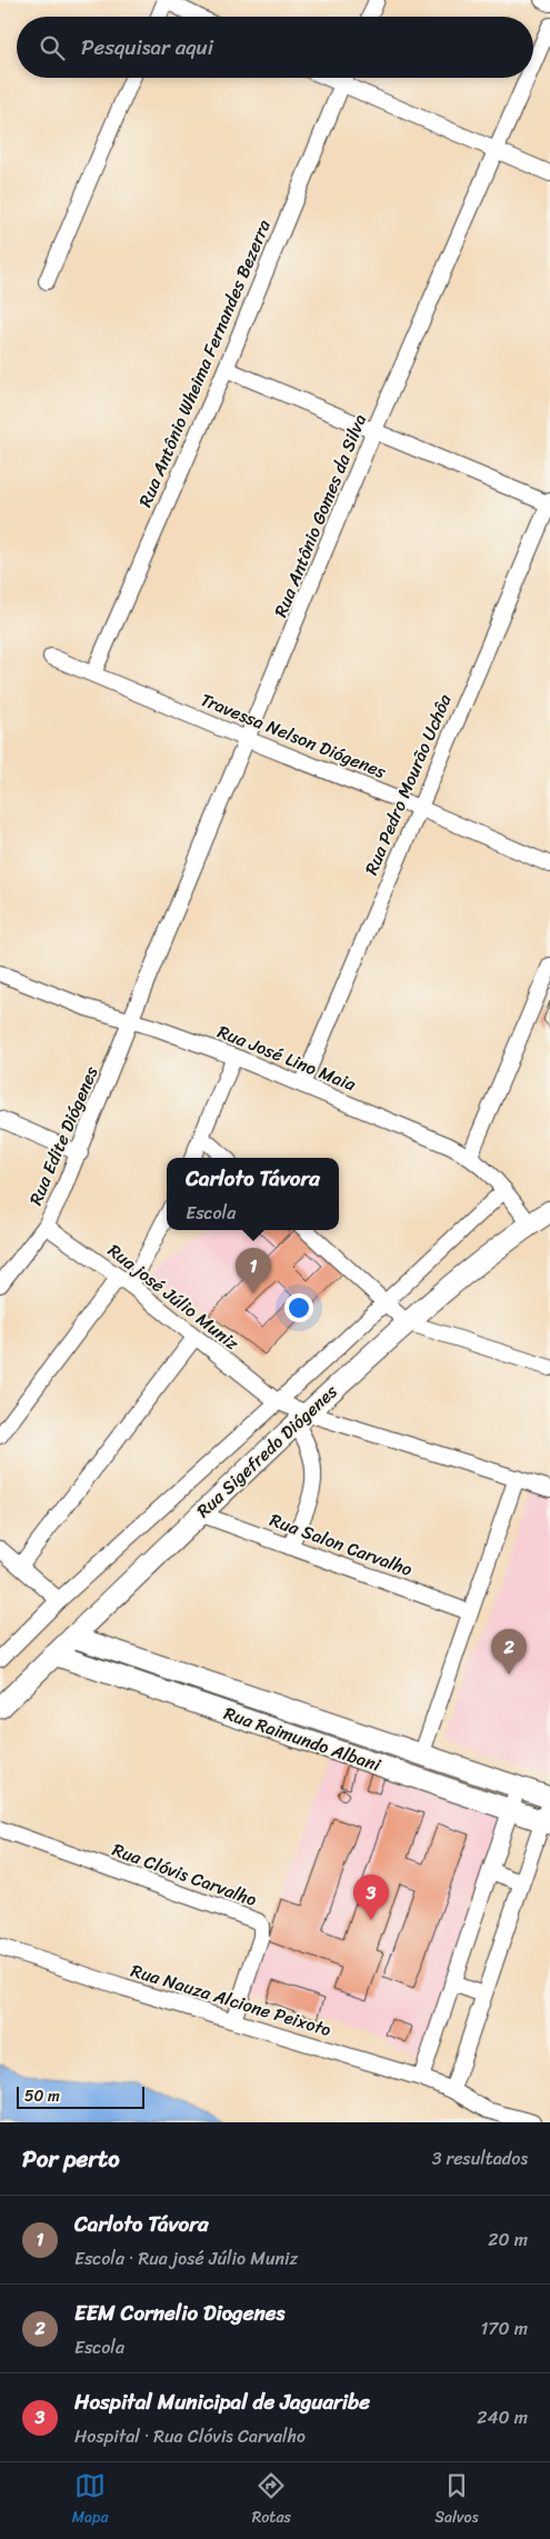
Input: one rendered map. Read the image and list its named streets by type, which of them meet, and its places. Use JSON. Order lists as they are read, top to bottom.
{
  "streets": {
    "street": [
      "Rua Antônio Wheima Fernandes Bezerra",
      "Rua Antônio Gomes da Silva",
      "Travessa Nelson Diógenes",
      "Rua Pedro Mourão Uchôa",
      "Rua José Lino Maia",
      "Rua Edite Diógenes",
      "Rua josé Júlio Muniz",
      "Rua Sigefredo Diógenes",
      "Rua Salon Carvalho",
      "Rua Raimundo Albani",
      "Rua Clóvis Carvalho",
      "Rua Nauza Alcione Peixoto"
    ]
  },
  "crossings": [
    ["Rua Antônio Wheima Fernandes Bezerra", "Travessa Nelson Diógenes"],
    ["Rua Antônio Gomes da Silva", "Travessa Nelson Diógenes"],
    ["Rua Antônio Gomes da Silva", "Rua José Lino Maia"],
    ["Rua Antônio Gomes da Silva", "Rua Edite Diógenes"],
    ["Travessa Nelson Diógenes", "Rua Pedro Mourão Uchôa"],
    ["Rua Pedro Mourão Uchôa", "Rua José Lino Maia"],
    ["Rua José Lino Maia", "Rua Edite Diógenes"],
    ["Rua José Lino Maia", "Rua Sigefredo Diógenes"],
    ["Rua Edite Diógenes", "Rua josé Júlio Muniz"],
    ["Rua josé Júlio Muniz", "Rua Sigefredo Diógenes"],
    ["Rua Sigefredo Diógenes", "Rua Salon Carvalho"],
    ["Rua Sigefredo Diógenes", "Rua Raimundo Albani"],
    ["Rua Clóvis Carvalho", "Rua Nauza Alcione Peixoto"]
  ],
  "scale_bar": "50 m",
  "page": {
    "search": "Pesquisar aqui",
    "popup": ["Carloto Távora", "Escola"],
    "pins": ["1", "2", "3"],
    "scale": "50 m",
    "heading": ["Por perto", "3 resultados"],
    "list": [
      {
        "mark": "1",
        "name": "Carloto Távora",
        "note": "Escola · Rua josé Júlio Muniz",
        "value": "20 m"
      },
      {
        "mark": "2",
        "name": "EEM Cornelio Diogenes",
        "note": "Escola",
        "value": "170 m"
      },
      {
        "mark": "3",
        "name": "Hospital Municipal de Jaguaribe",
        "note": "Hospital · Rua Clóvis Carvalho",
        "value": "240 m"
      }
    ],
    "nav": ["Mapa", "Rotas", "Salvos"]
  }
}
